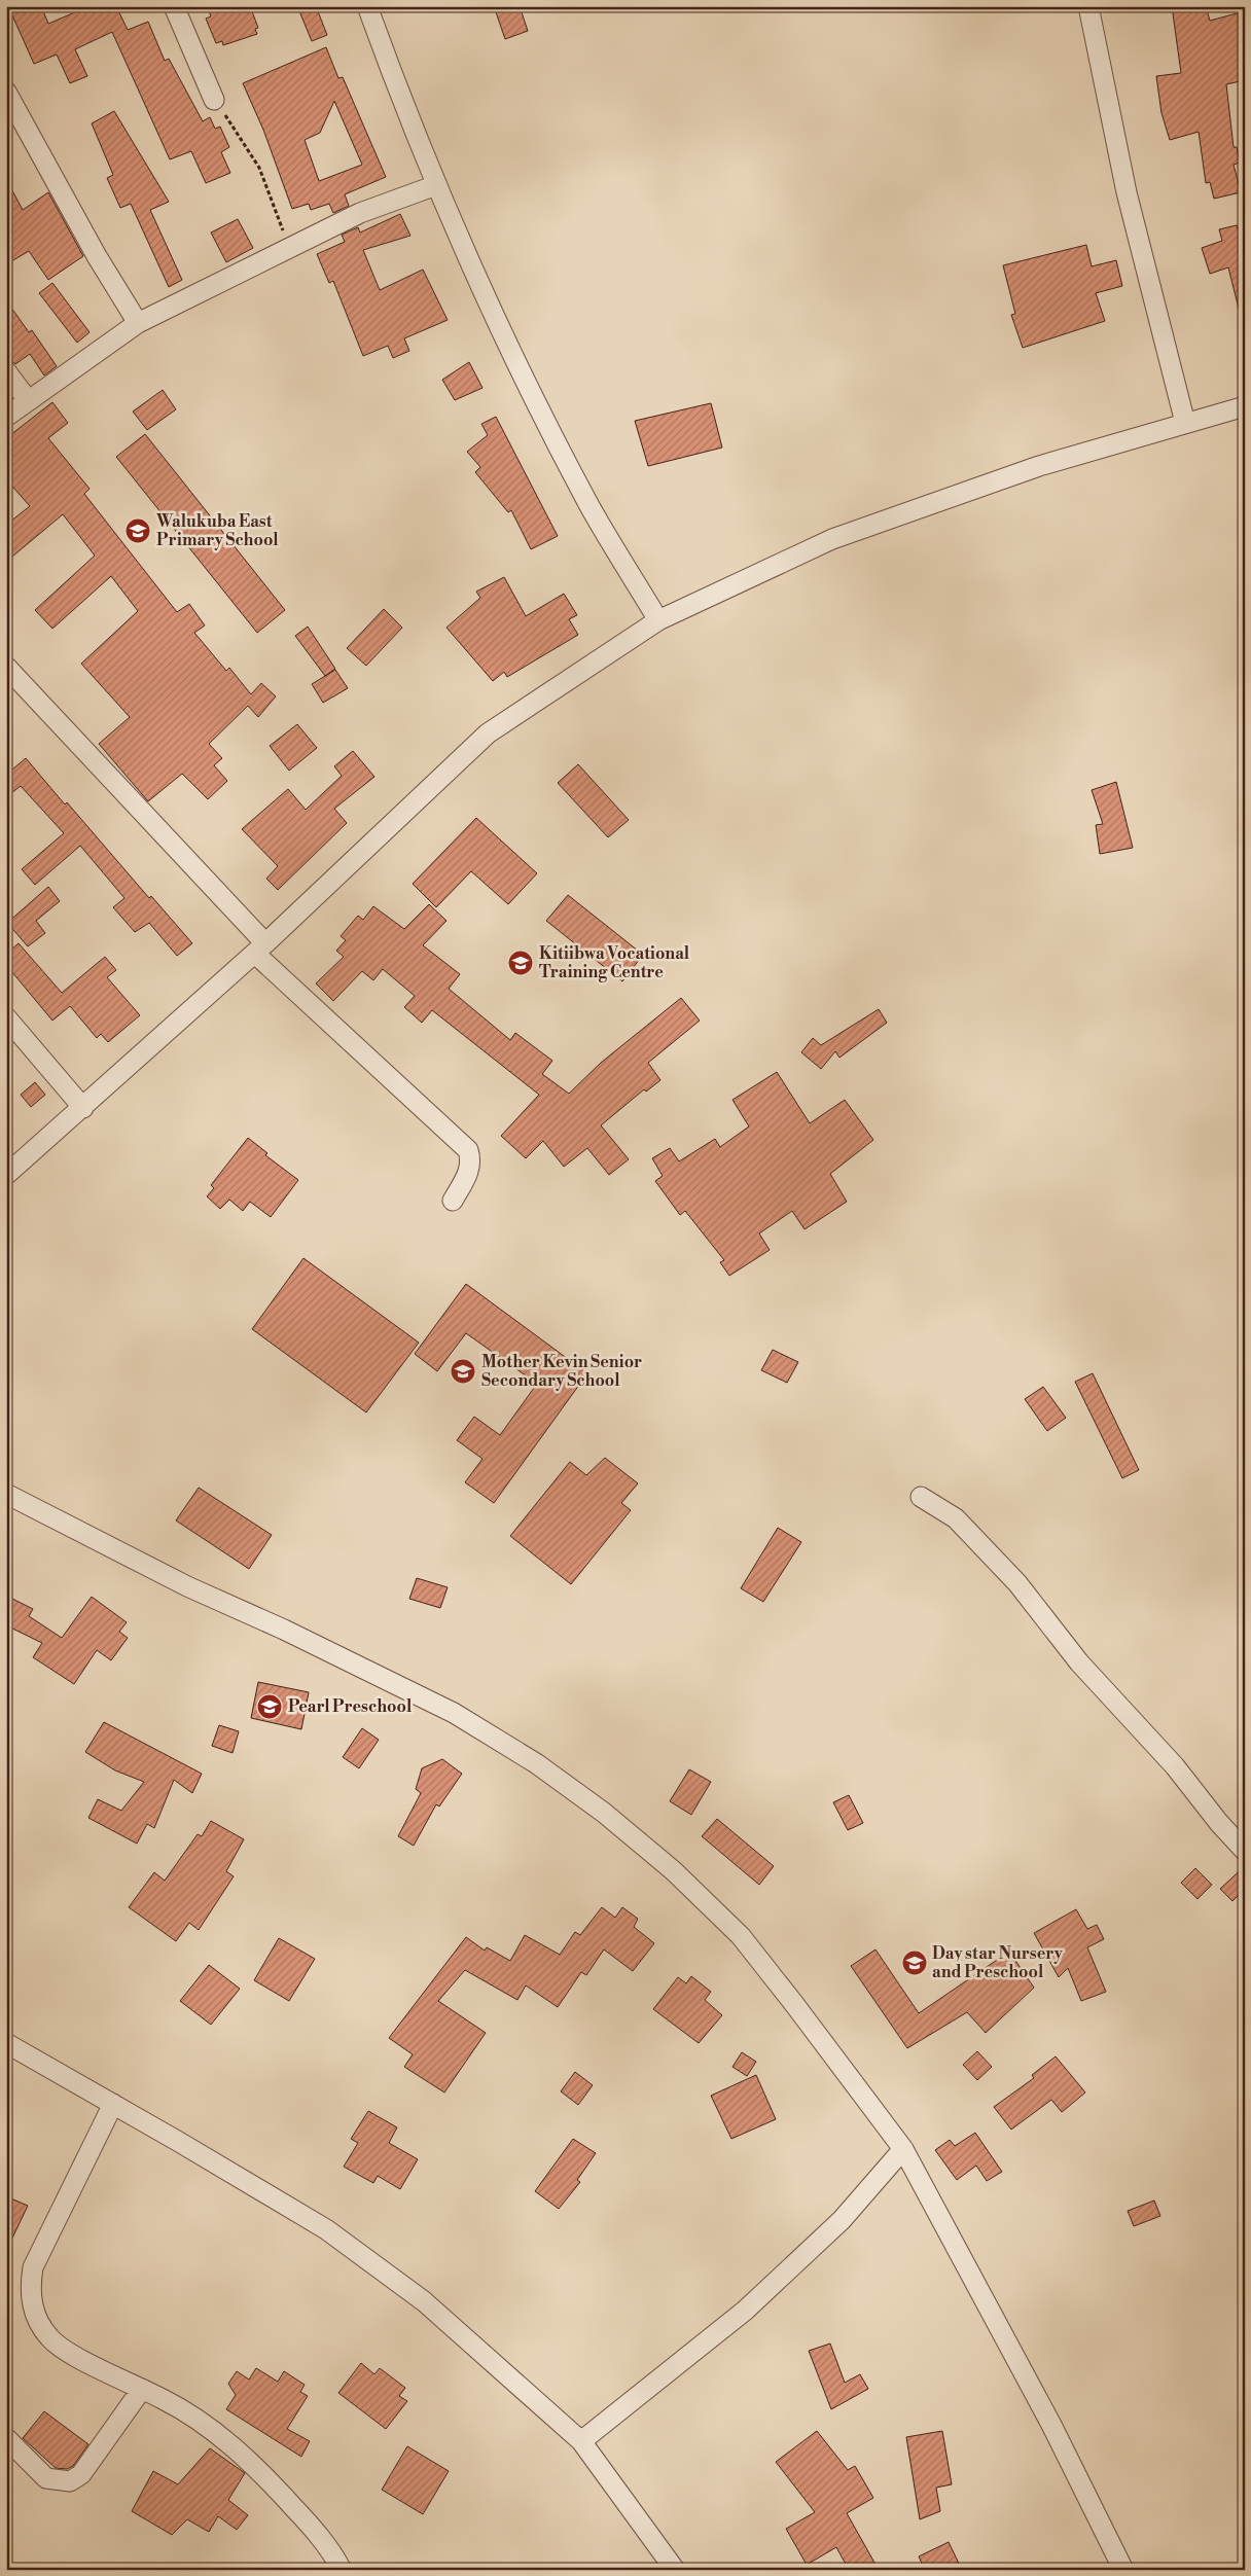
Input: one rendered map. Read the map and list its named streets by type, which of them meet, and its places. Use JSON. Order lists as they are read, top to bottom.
{
  "places": {
    "school or university": [
      "Walukuba East Primary School",
      "Kitiibwa Vocational Training Centre",
      "Mother Kevin Senior Secondary School",
      "Pearl Preschool",
      "Day star Nursery and Preschool"
    ]
  }
}
